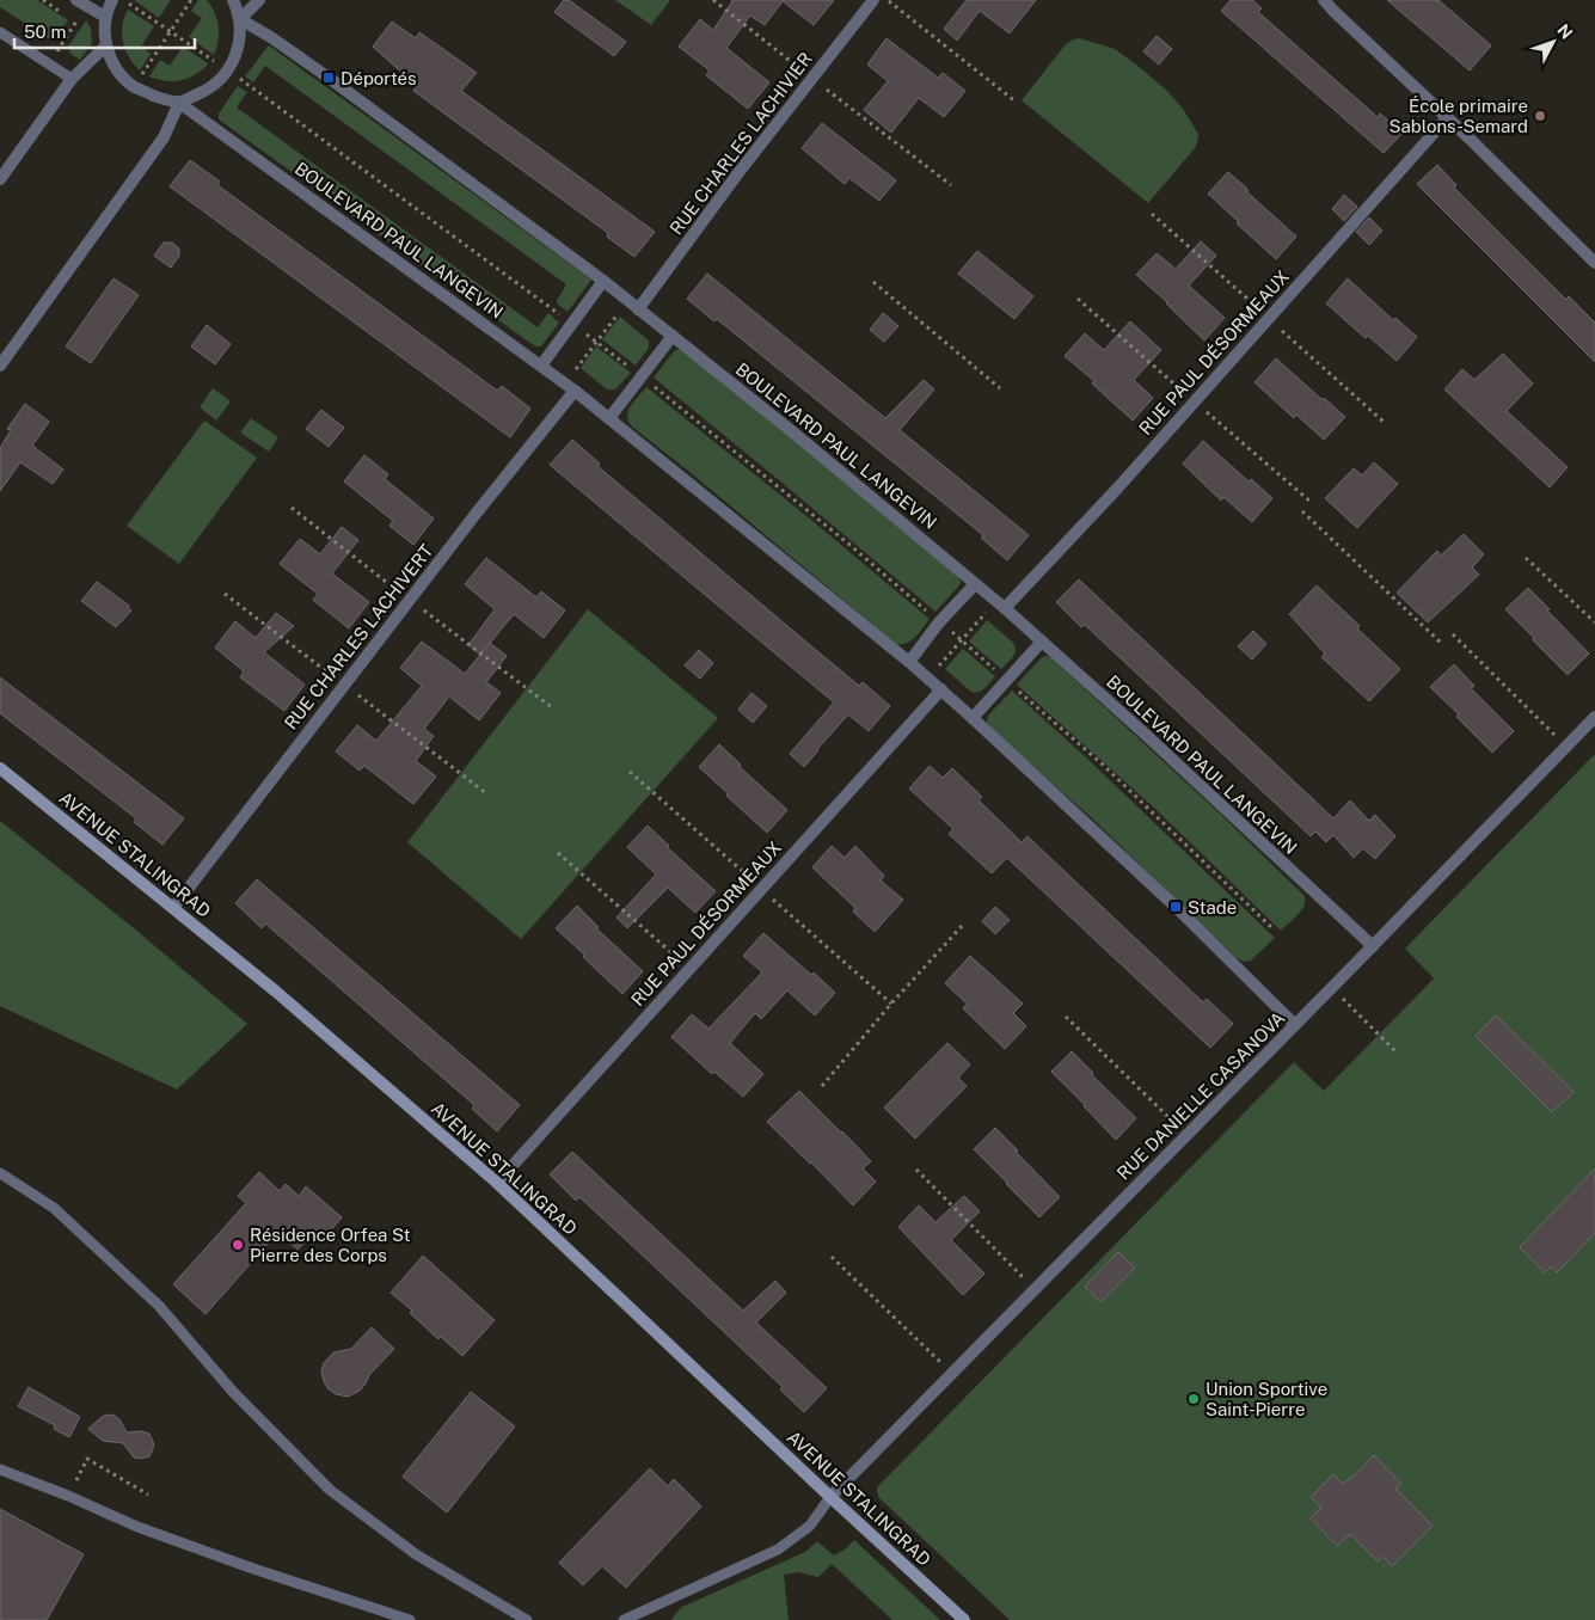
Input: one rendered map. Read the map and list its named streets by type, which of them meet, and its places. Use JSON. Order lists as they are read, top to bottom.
{
  "streets": {
    "street": [
      "RUE CHARLES LACHIVIER",
      "BOULEVARD PAUL LANGEVIN",
      "RUE PAUL DÉSORMEAUX",
      "RUE CHARLES LACHIVERT",
      "AVENUE STALINGRAD",
      "RUE DANIELLE CASANOVA"
    ]
  },
  "crossings": [
    ["RUE CHARLES LACHIVIER", "BOULEVARD PAUL LANGEVIN"],
    ["BOULEVARD PAUL LANGEVIN", "RUE PAUL DÉSORMEAUX"],
    ["BOULEVARD PAUL LANGEVIN", "RUE CHARLES LACHIVERT"],
    ["BOULEVARD PAUL LANGEVIN", "RUE DANIELLE CASANOVA"],
    ["RUE PAUL DÉSORMEAUX", "AVENUE STALINGRAD"],
    ["RUE CHARLES LACHIVERT", "AVENUE STALINGRAD"],
    ["AVENUE STALINGRAD", "RUE DANIELLE CASANOVA"]
  ],
  "places": {
    "transit": ["Déportés", "Stade"],
    "other": ["École primaire Sablons-Semard", "Résidence Orfea St Pierre des Corps", "Union Sportive Saint-Pierre"]
  },
  "scale_bar": "50 m",
  "north": "top right"
}
